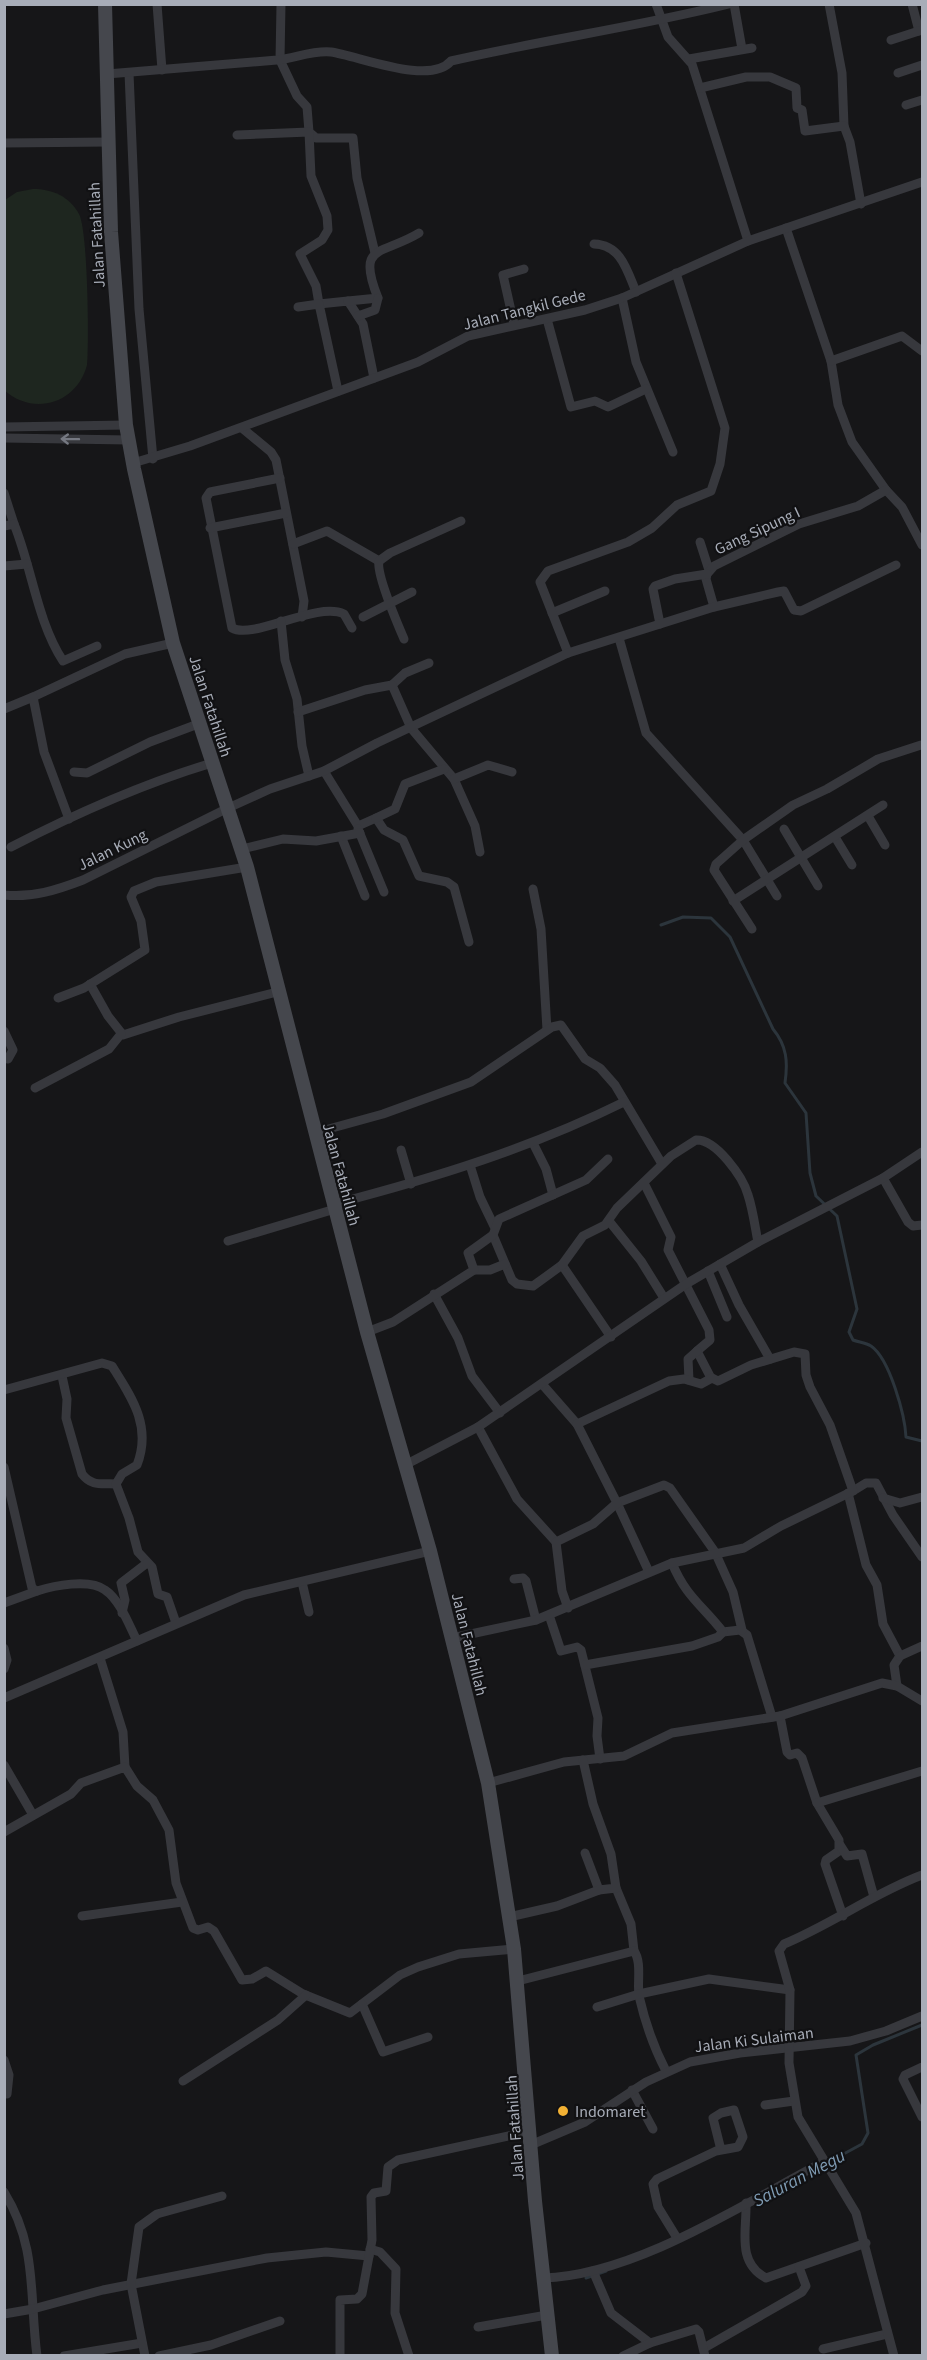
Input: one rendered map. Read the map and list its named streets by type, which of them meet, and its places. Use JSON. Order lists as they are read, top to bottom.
{
  "streets": {
    "street": [
      "Jalan Fatahillah",
      "Jalan Tangkil Gede",
      "Gang Sipung I",
      "Jalan Kung",
      "Jalan Ki Sulaiman"
    ]
  },
  "crossings": [
    ["Jalan Fatahillah", "Jalan Tangkil Gede"],
    ["Jalan Fatahillah", "Jalan Kung"],
    ["Jalan Fatahillah", "Jalan Ki Sulaiman"],
    ["Gang Sipung I", "Jalan Kung"]
  ],
  "water": ["Saluran Megu"],
  "places": ["Indomaret"]
}
